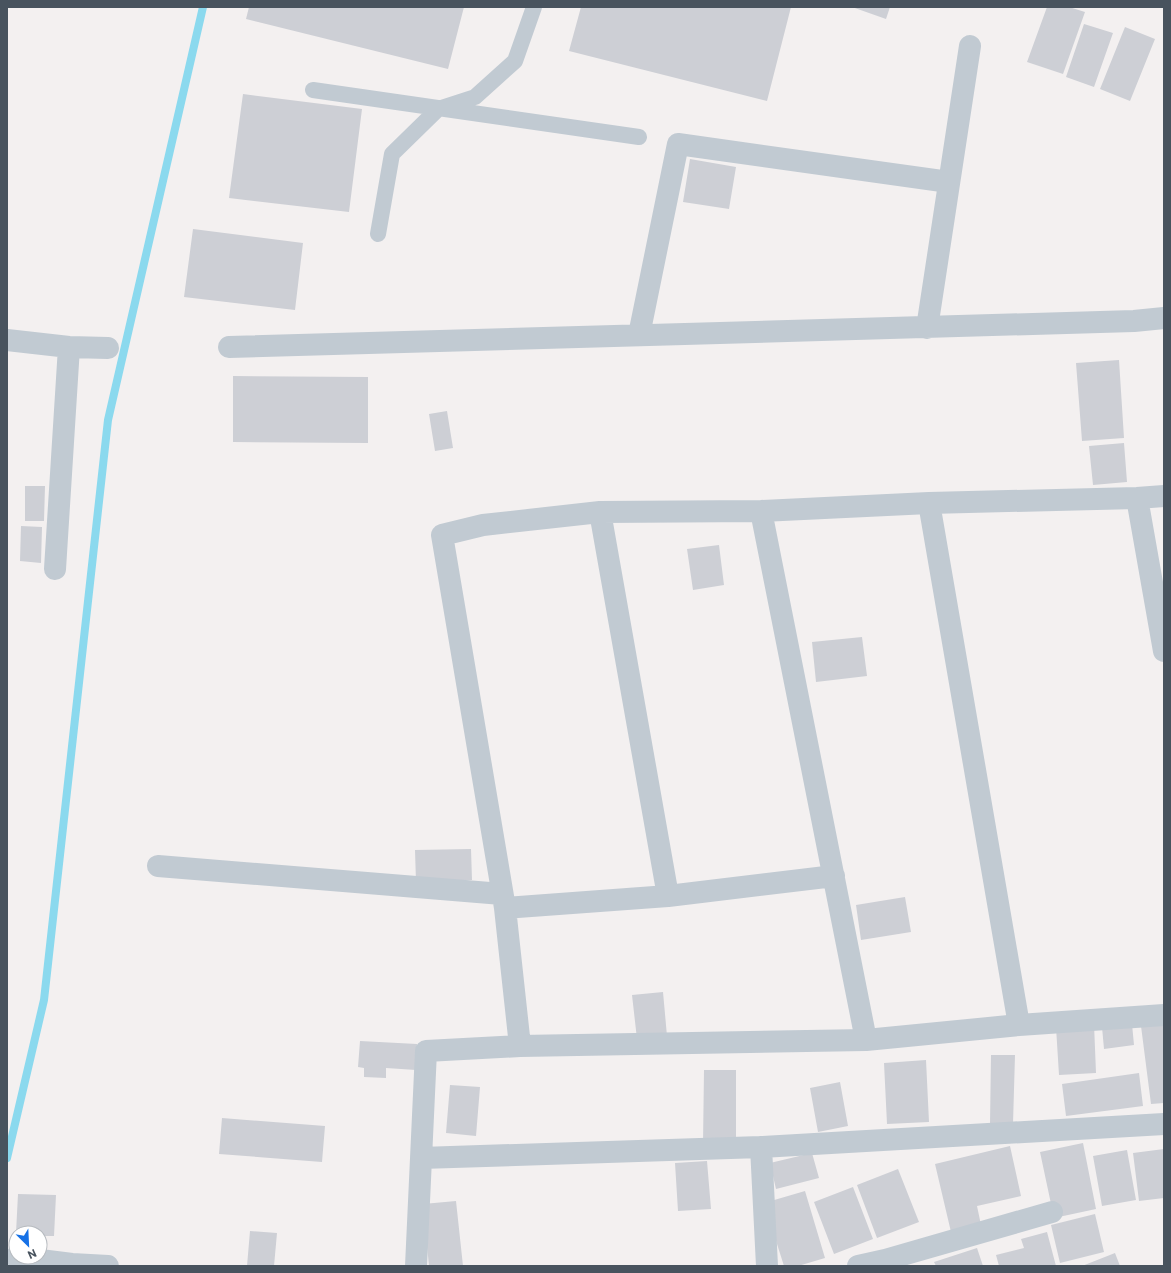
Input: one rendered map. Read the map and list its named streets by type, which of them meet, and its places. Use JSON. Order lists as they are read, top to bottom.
{
  "north": "bottom right"
}
